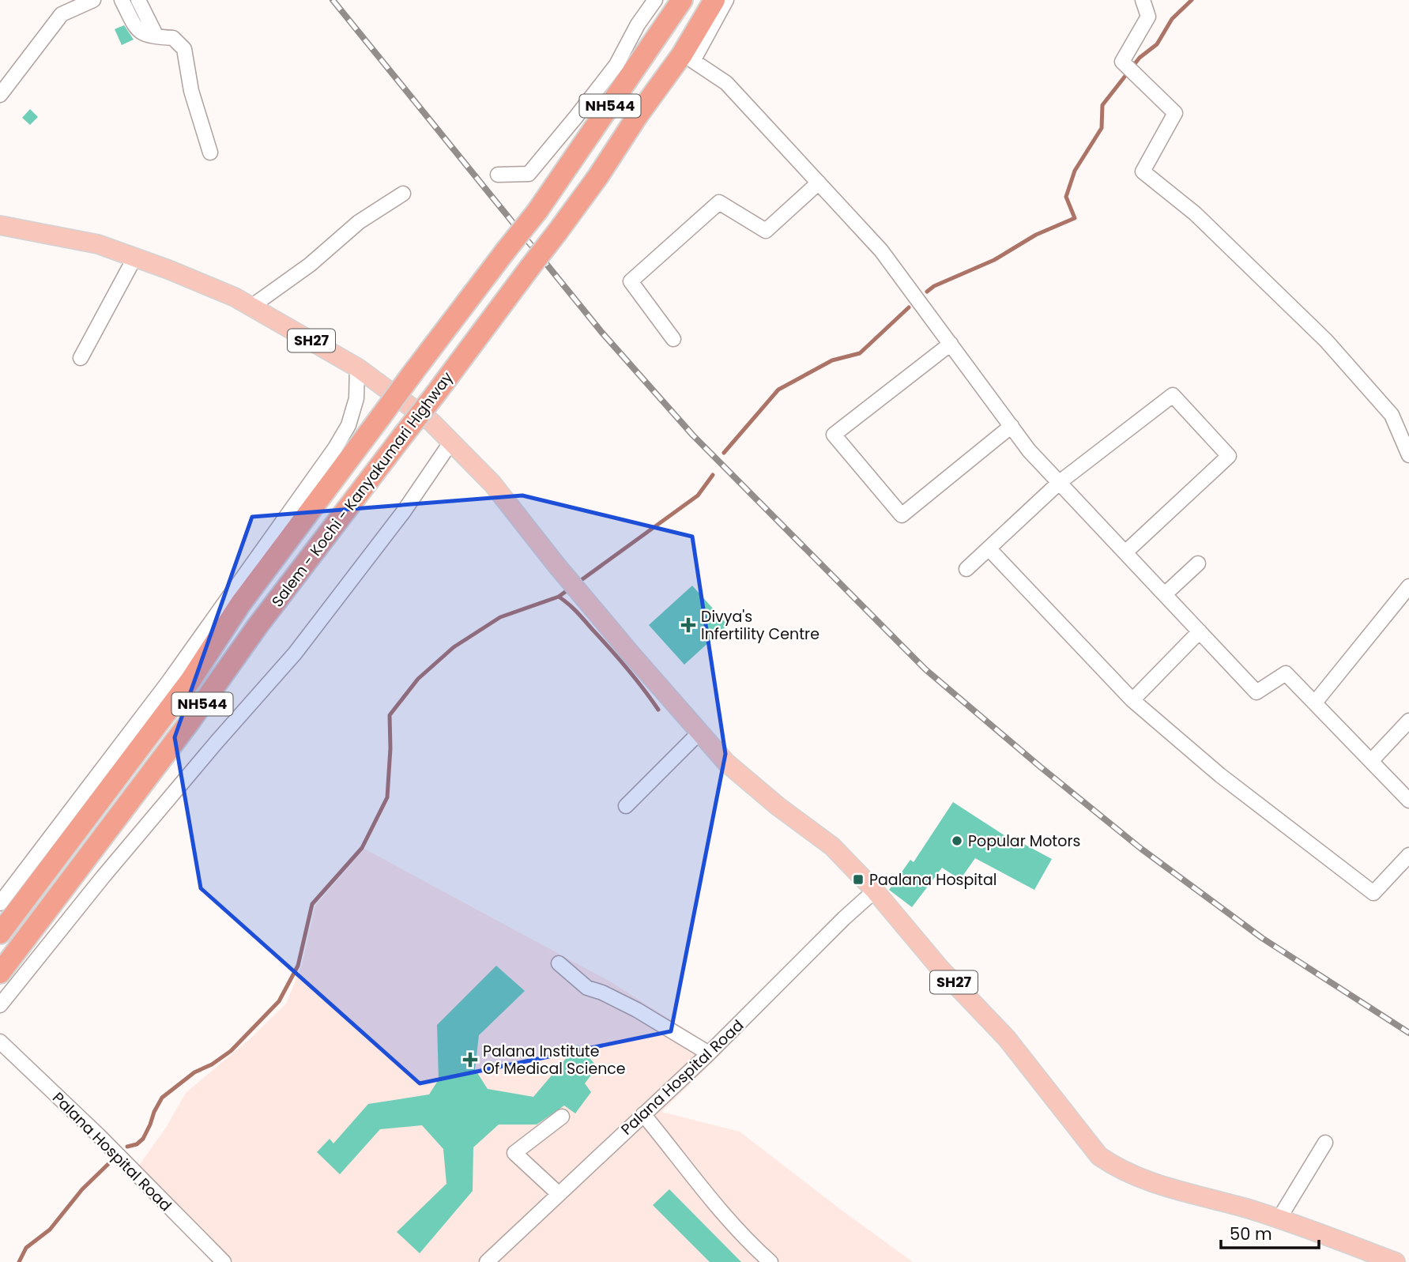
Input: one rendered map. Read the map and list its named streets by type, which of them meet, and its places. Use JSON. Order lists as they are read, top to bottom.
{
  "streets": {
    "highway": ["NH544", "Salem - Kochi - Kanyakumari Highway"],
    "main road": ["SH27"],
    "street": ["Palana Hospital Road"]
  },
  "crossings": [
    ["SH27", "Palana Hospital Road"]
  ],
  "places": {
    "health": ["Divya's Infertility Centre", "Palana Institute Of Medical Science"],
    "other": ["Popular Motors"],
    "transit": ["Paalana Hospital"]
  },
  "scale_bar": "50 m"
}
